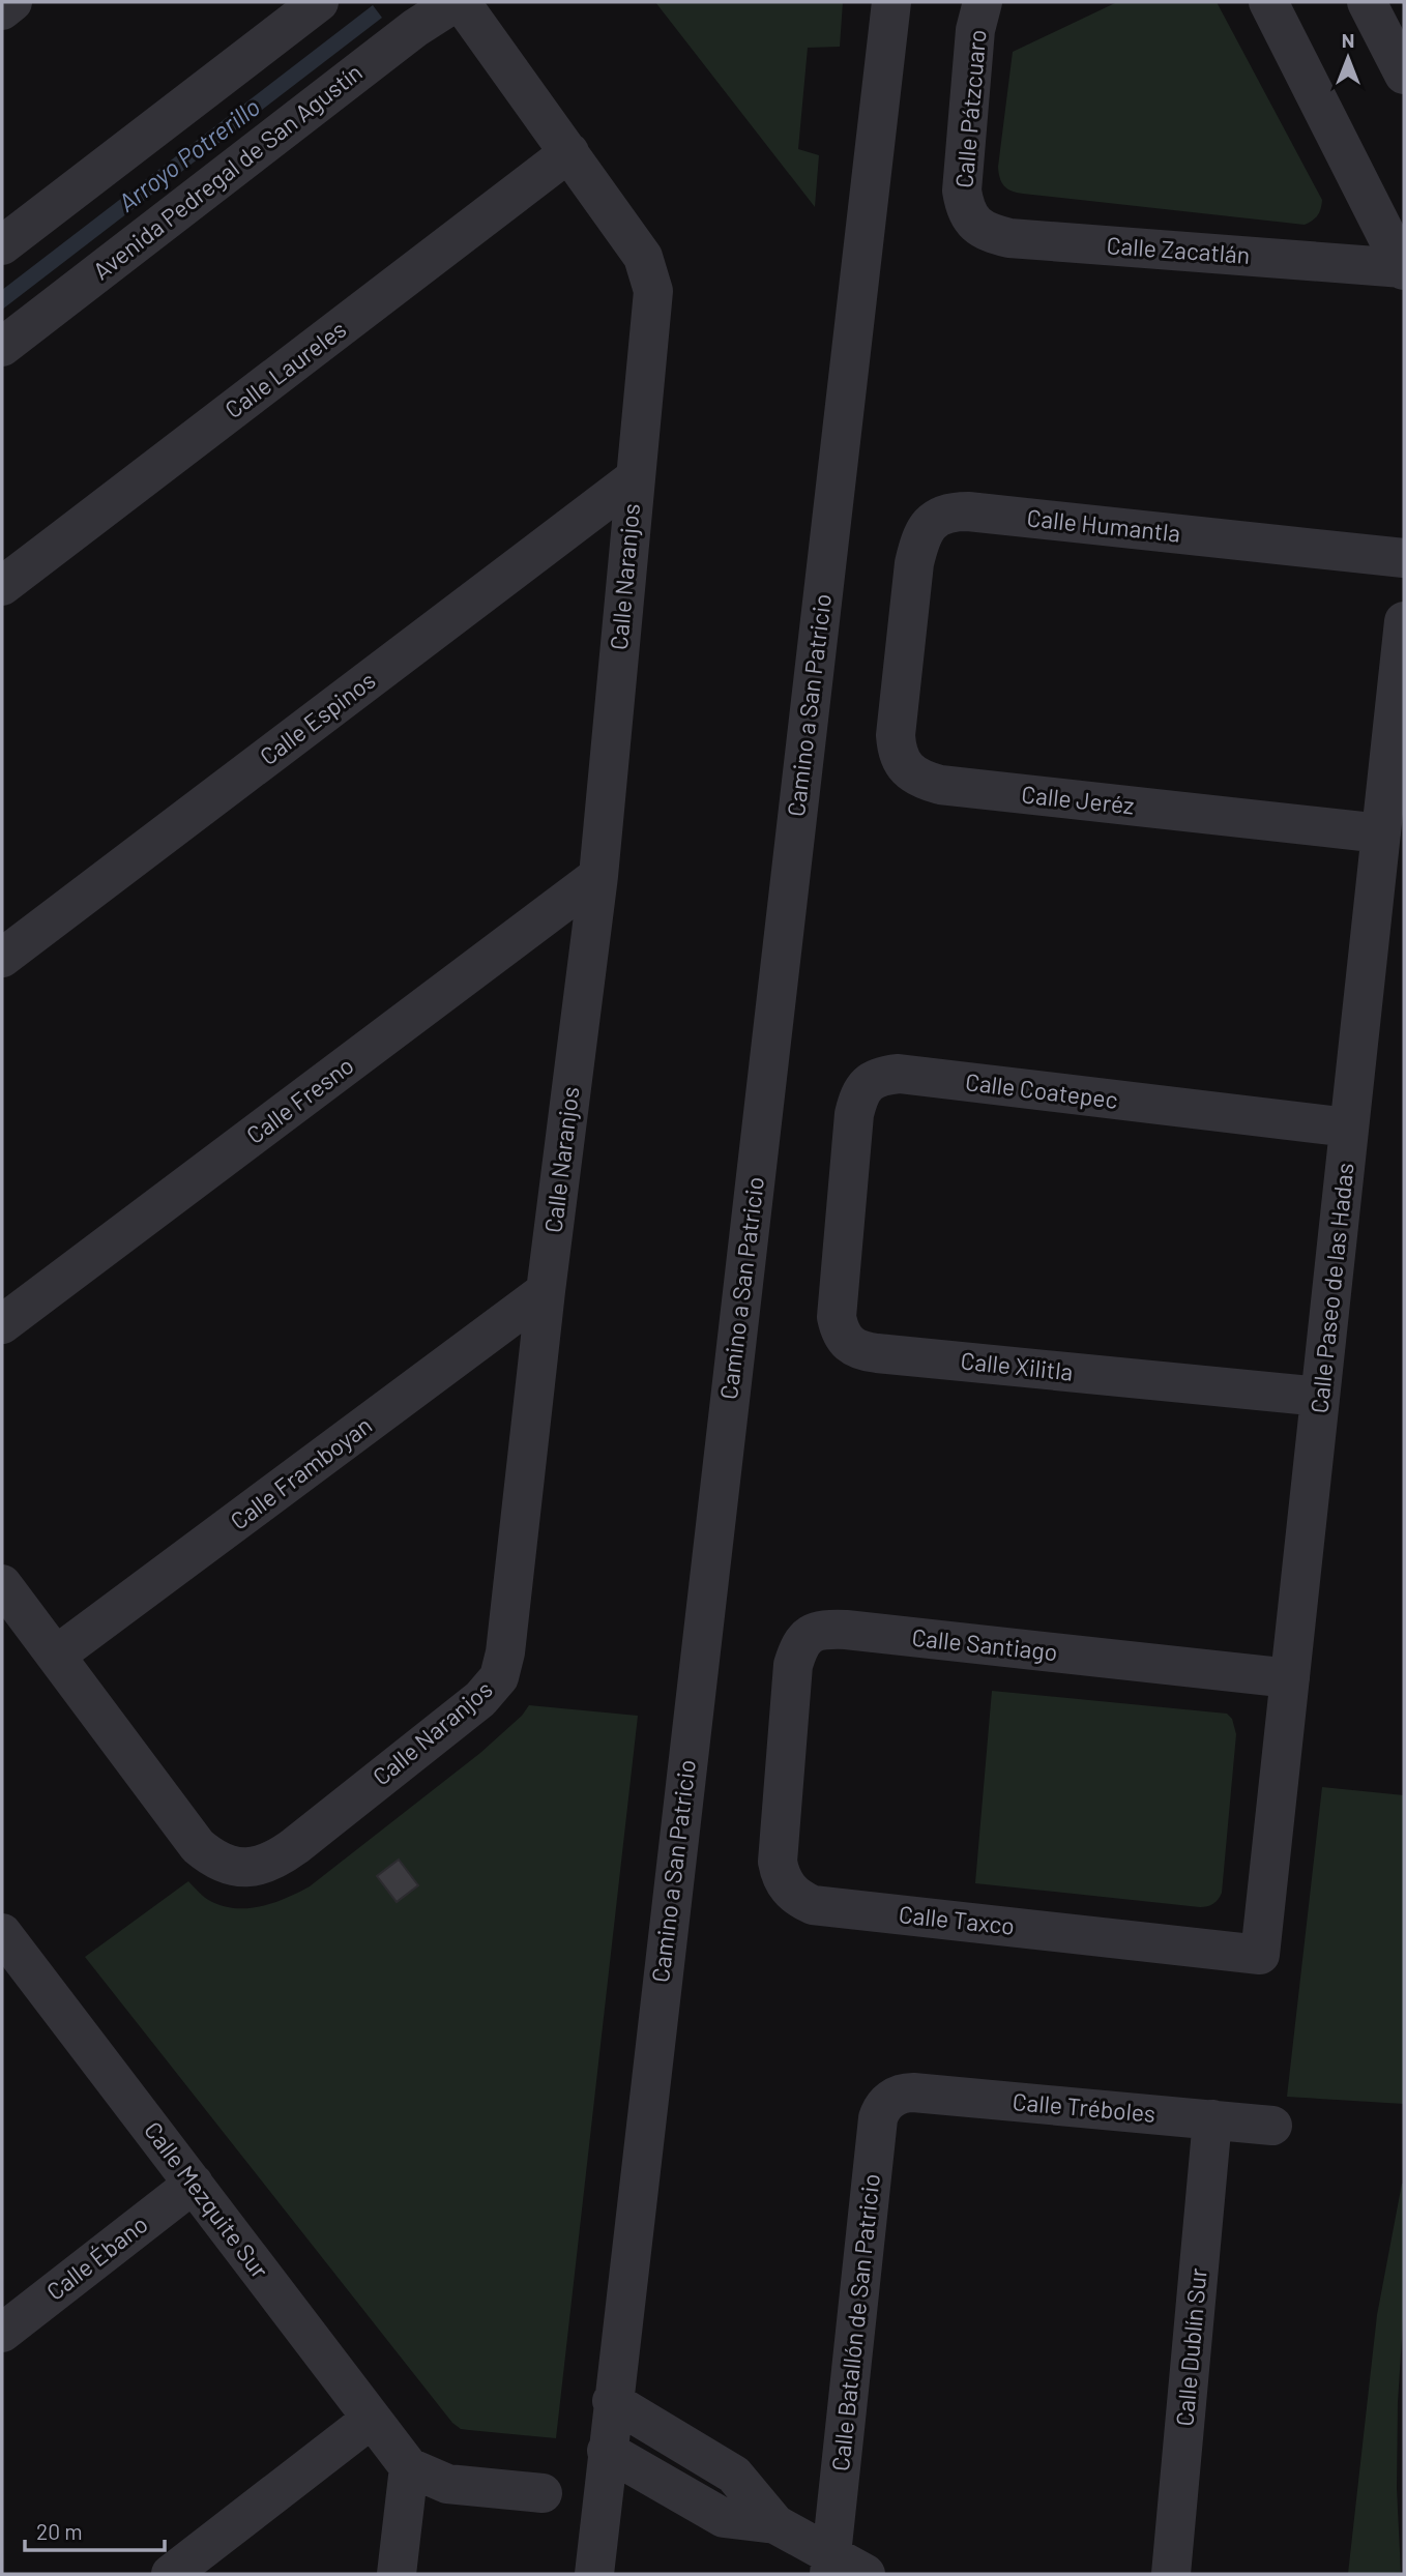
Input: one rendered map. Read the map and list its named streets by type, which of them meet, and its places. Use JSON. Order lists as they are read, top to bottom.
{
  "streets": {
    "street": [
      "Calle Pátzcuaro",
      "Avenida Pedregal de San Agustín",
      "Calle Zacatlán",
      "Calle Laureles",
      "Calle Humantla",
      "Calle Naranjos",
      "Camino a San Patricio",
      "Calle Espinos",
      "Calle Jeréz",
      "Calle Coatepec",
      "Calle Fresno",
      "Calle Paseo de las Hadas",
      "Calle Xilitla",
      "Calle Framboyan",
      "Calle Santiago",
      "Calle Taxco",
      "Calle Tréboles",
      "Calle Mezquite Sur",
      "Calle Ébano",
      "Calle Batallón de San Patricio",
      "Calle Dublín Sur"
    ]
  },
  "crossings": [
    ["Calle Pátzcuaro", "Calle Zacatlán"],
    ["Avenida Pedregal de San Agustín", "Calle Naranjos"],
    ["Calle Laureles", "Calle Naranjos"],
    ["Calle Humantla", "Calle Jeréz"],
    ["Calle Naranjos", "Calle Espinos"],
    ["Calle Naranjos", "Calle Fresno"],
    ["Calle Naranjos", "Calle Framboyan"],
    ["Camino a San Patricio", "Calle Batallón de San Patricio"],
    ["Calle Jeréz", "Calle Paseo de las Hadas"],
    ["Calle Coatepec", "Calle Paseo de las Hadas"],
    ["Calle Coatepec", "Calle Xilitla"],
    ["Calle Paseo de las Hadas", "Calle Xilitla"],
    ["Calle Paseo de las Hadas", "Calle Santiago"],
    ["Calle Paseo de las Hadas", "Calle Taxco"],
    ["Calle Santiago", "Calle Taxco"],
    ["Calle Tréboles", "Calle Batallón de San Patricio"],
    ["Calle Tréboles", "Calle Dublín Sur"],
    ["Calle Mezquite Sur", "Calle Ébano"]
  ],
  "water": ["Arroyo Potrerillo"],
  "scale_bar": "20 m",
  "north": "top"
}
